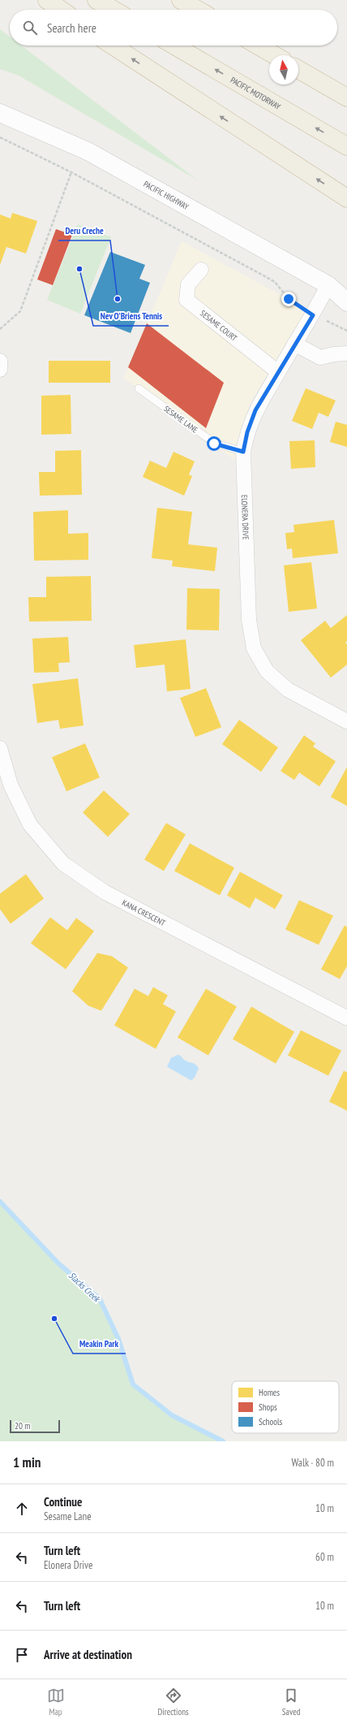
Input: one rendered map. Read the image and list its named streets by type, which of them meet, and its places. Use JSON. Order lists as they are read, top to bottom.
{
  "streets": {
    "highway": ["PACIFIC MOTORWAY"],
    "main road": ["PACIFIC HIGHWAY"],
    "street": ["SESAME COURT", "ELONERA DRIVE", "KANA CRESCENT"],
    "lane": ["SESAME LANE"]
  },
  "crossings": [
    ["PACIFIC HIGHWAY", "ELONERA DRIVE"],
    ["SESAME COURT", "ELONERA DRIVE"],
    ["SESAME LANE", "ELONERA DRIVE"]
  ],
  "water": ["Slacks Creek"],
  "places": ["Nev O'Briens Tennis", "Deru Creche", "Meakin Park"],
  "legend": ["Homes", "Shops", "Schools"],
  "scale_bar": "20 m",
  "north": "top",
  "page": {
    "search": "Search here",
    "scale": "20 m",
    "heading": ["1 min", "Walk · 80 m"],
    "list": [
      ["Continue", "Sesame Lane", "10 m"],
      ["Turn left", "Elonera Drive", "60 m"],
      ["Turn left", "10 m"],
      "Arrive at destination"
    ],
    "nav": ["Map", "Directions", "Saved"]
  }
}
